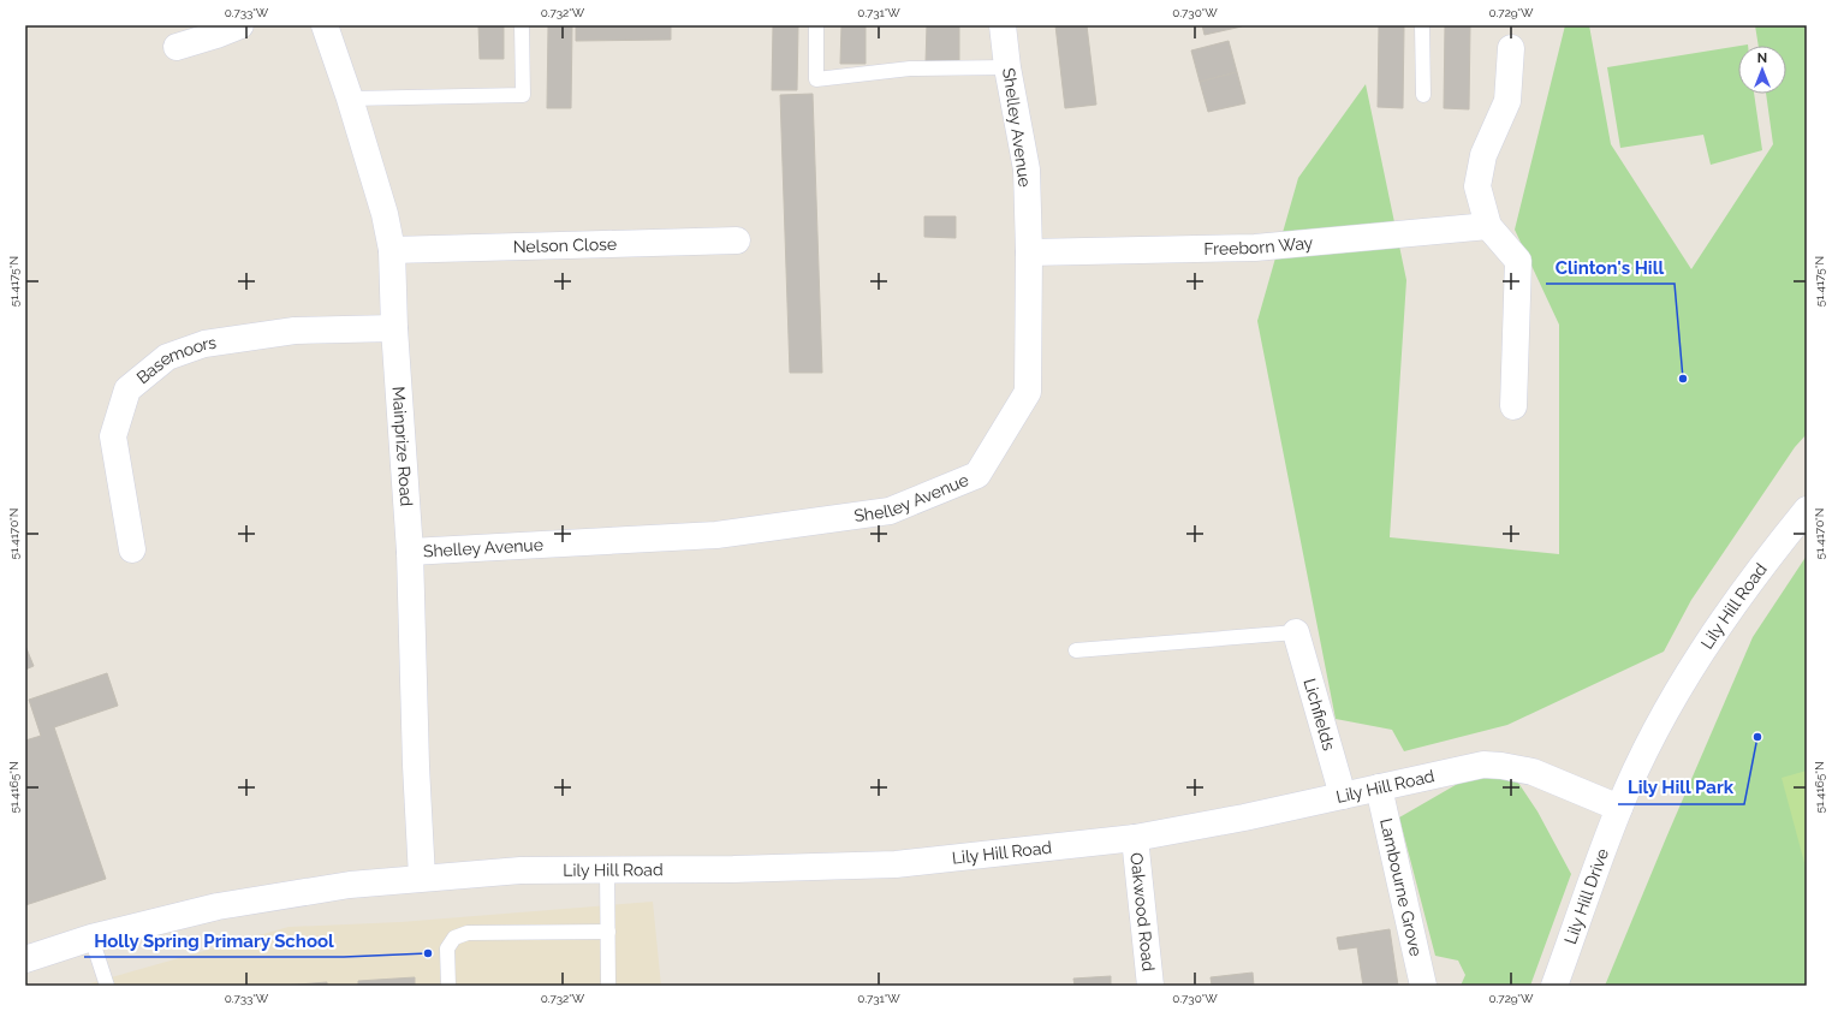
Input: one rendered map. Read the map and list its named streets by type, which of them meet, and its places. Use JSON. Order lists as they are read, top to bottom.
{
  "streets": {
    "street": [
      "Shelley Avenue",
      "Nelson Close",
      "Freeborn Way",
      "Basemoors",
      "Mainprize Road",
      "Lily Hill Road",
      "Lichfields",
      "Lambourne Grove",
      "Lily Hill Drive",
      "Oakwood Road"
    ]
  },
  "crossings": [
    ["Shelley Avenue", "Freeborn Way"],
    ["Shelley Avenue", "Mainprize Road"],
    ["Nelson Close", "Mainprize Road"],
    ["Basemoors", "Mainprize Road"],
    ["Mainprize Road", "Lily Hill Road"],
    ["Lily Hill Road", "Lichfields"],
    ["Lily Hill Road", "Lambourne Grove"],
    ["Lily Hill Road", "Lily Hill Drive"],
    ["Lily Hill Road", "Oakwood Road"]
  ],
  "places": ["Clinton's Hill", "Lily Hill Park", "Holly Spring Primary School"],
  "north": "top",
  "coordinates": [
    "0.733°W",
    "0.732°W",
    "0.731°W",
    "0.730°W",
    "0.729°W",
    "51.4175°N",
    "51.4170°N",
    "51.4165°N"
  ]
}
